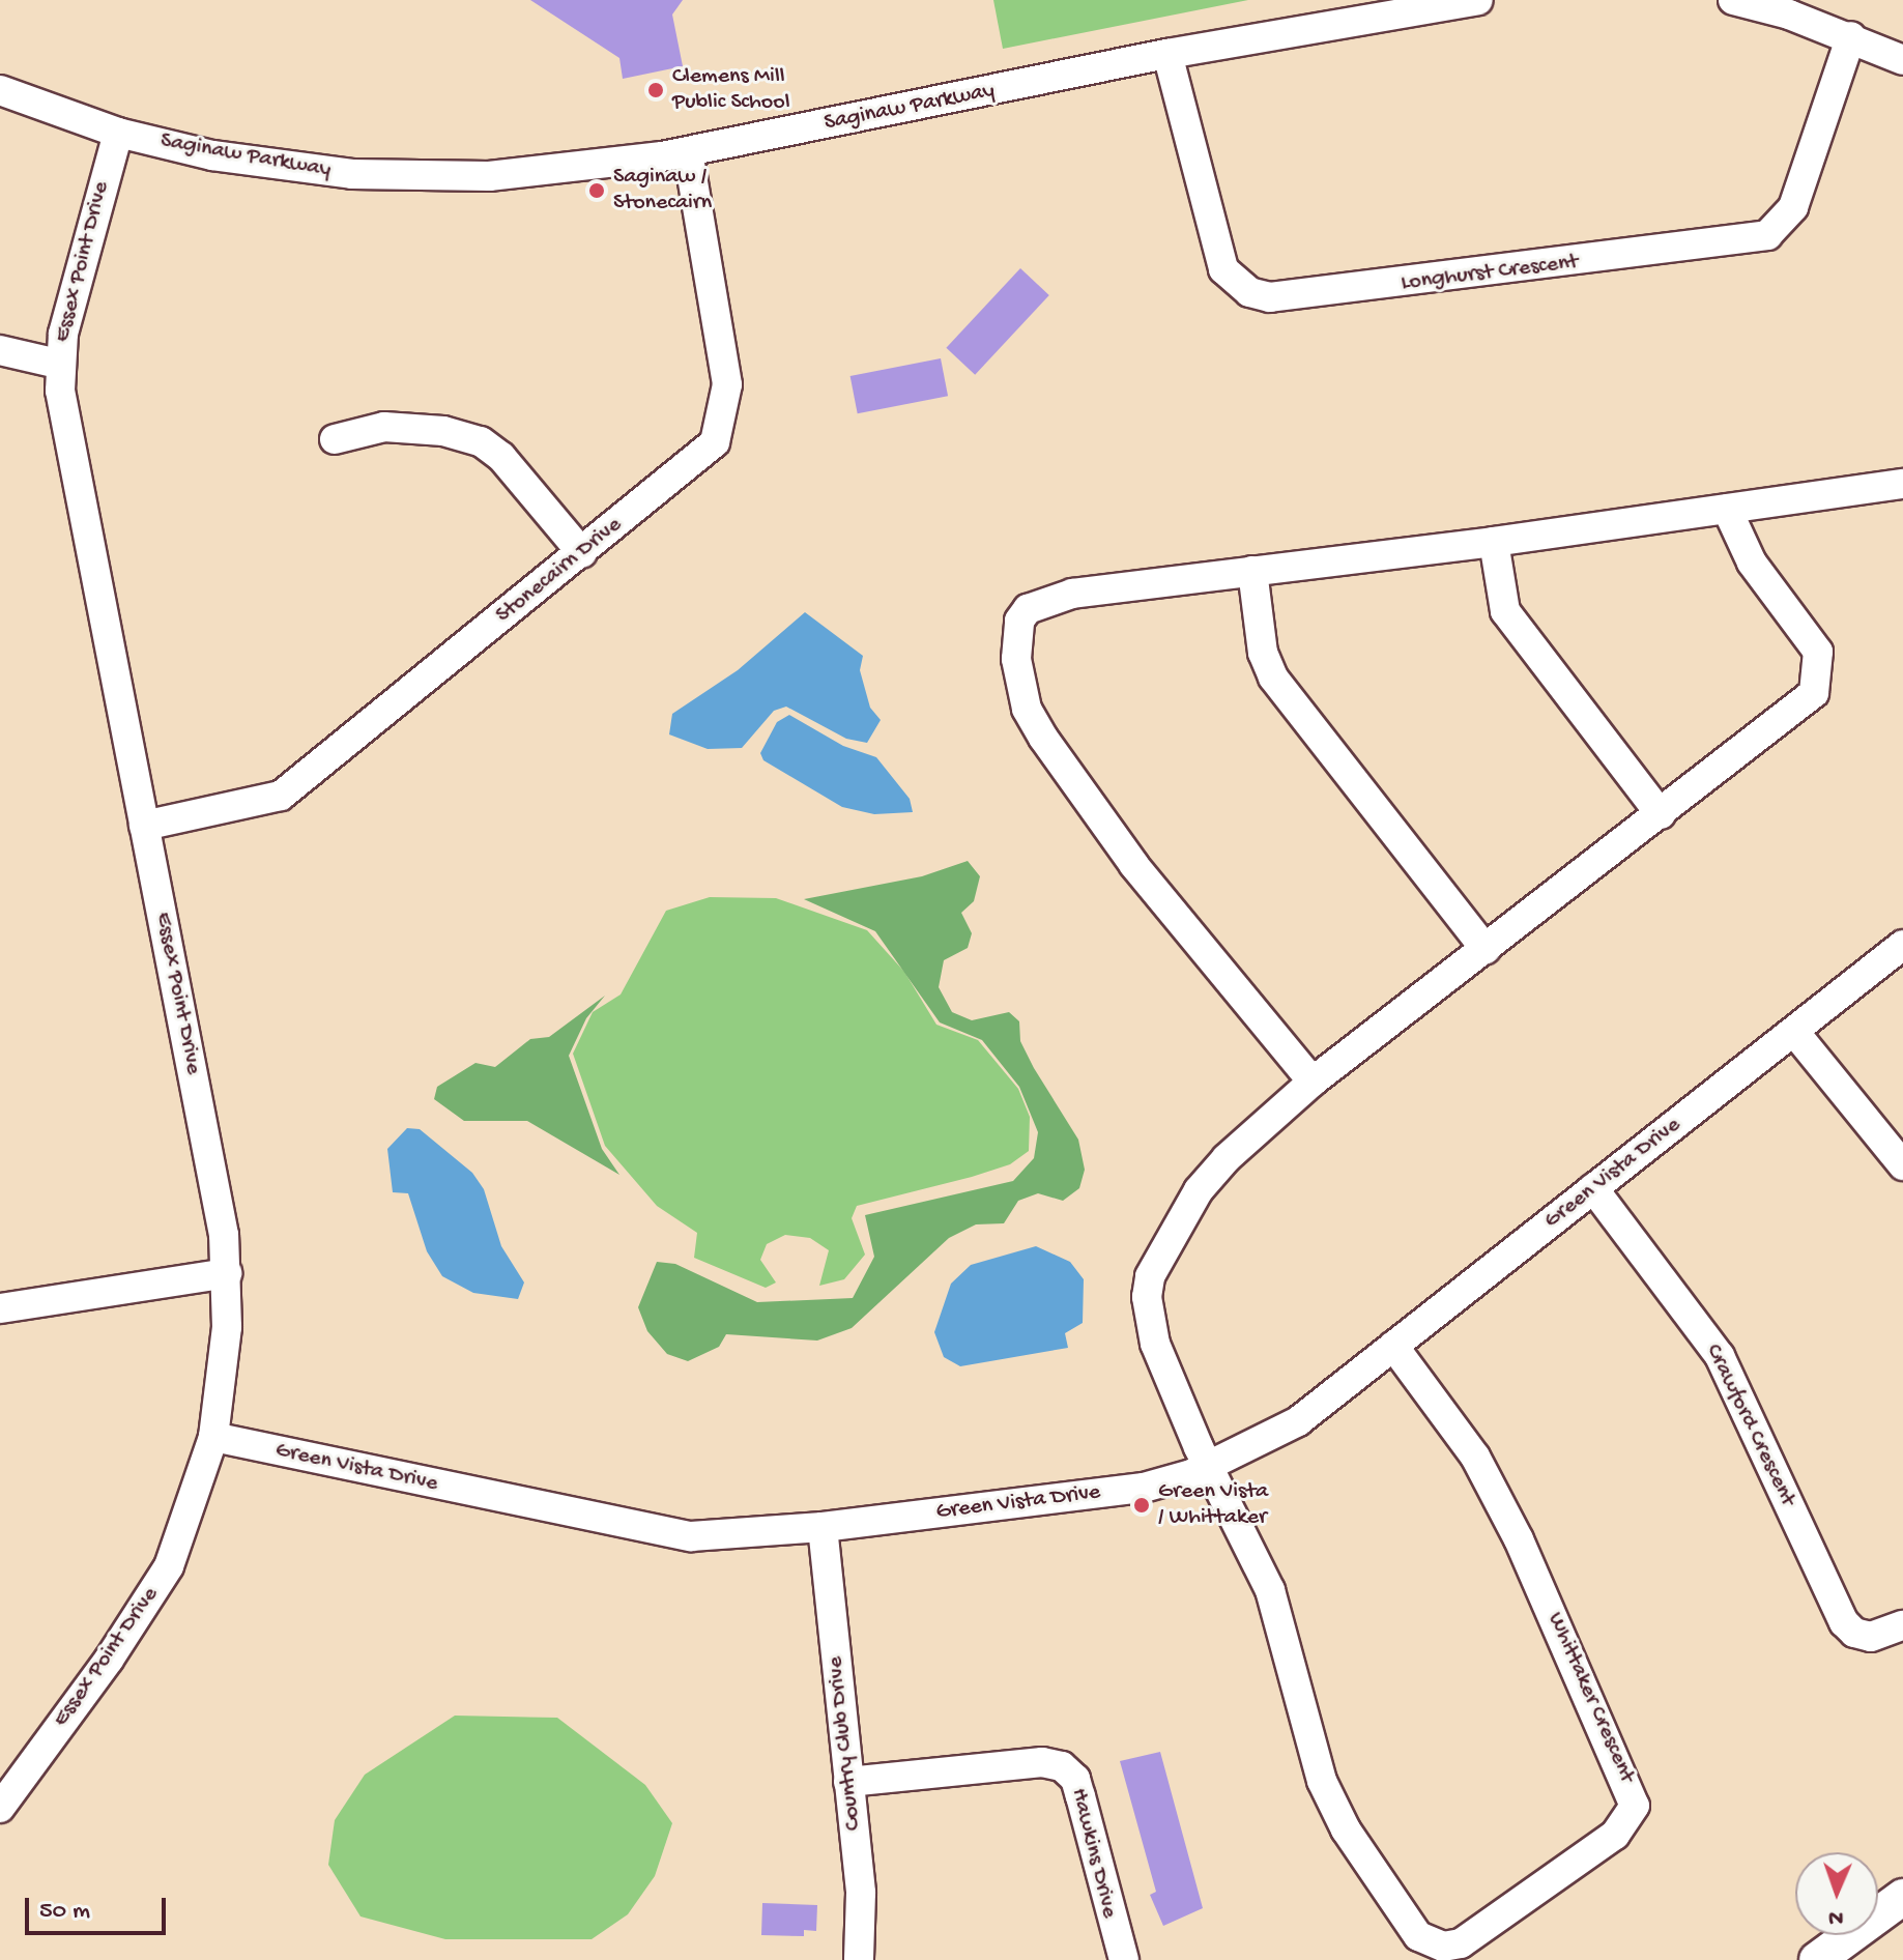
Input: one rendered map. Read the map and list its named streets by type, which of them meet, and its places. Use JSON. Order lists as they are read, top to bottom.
{
  "streets": {
    "street": [
      "Saginaw Parkway",
      "Essex Point Drive",
      "Longhurst Crescent",
      "Stonecairn Drive",
      "Green Vista Drive",
      "Crawford Crescent",
      "Whittaker Crescent",
      "Country Club Drive",
      "Hawkins Drive"
    ]
  },
  "crossings": [
    ["Saginaw Parkway", "Essex Point Drive"],
    ["Saginaw Parkway", "Longhurst Crescent"],
    ["Saginaw Parkway", "Stonecairn Drive"],
    ["Essex Point Drive", "Stonecairn Drive"],
    ["Essex Point Drive", "Green Vista Drive"],
    ["Green Vista Drive", "Crawford Crescent"],
    ["Green Vista Drive", "Whittaker Crescent"],
    ["Green Vista Drive", "Country Club Drive"],
    ["Country Club Drive", "Hawkins Drive"]
  ],
  "places": ["Clemens Mill Public School", "Saginaw / Stonecairn", "Green Vista / Whittaker"],
  "scale_bar": "50 m",
  "north": "bottom"
}
